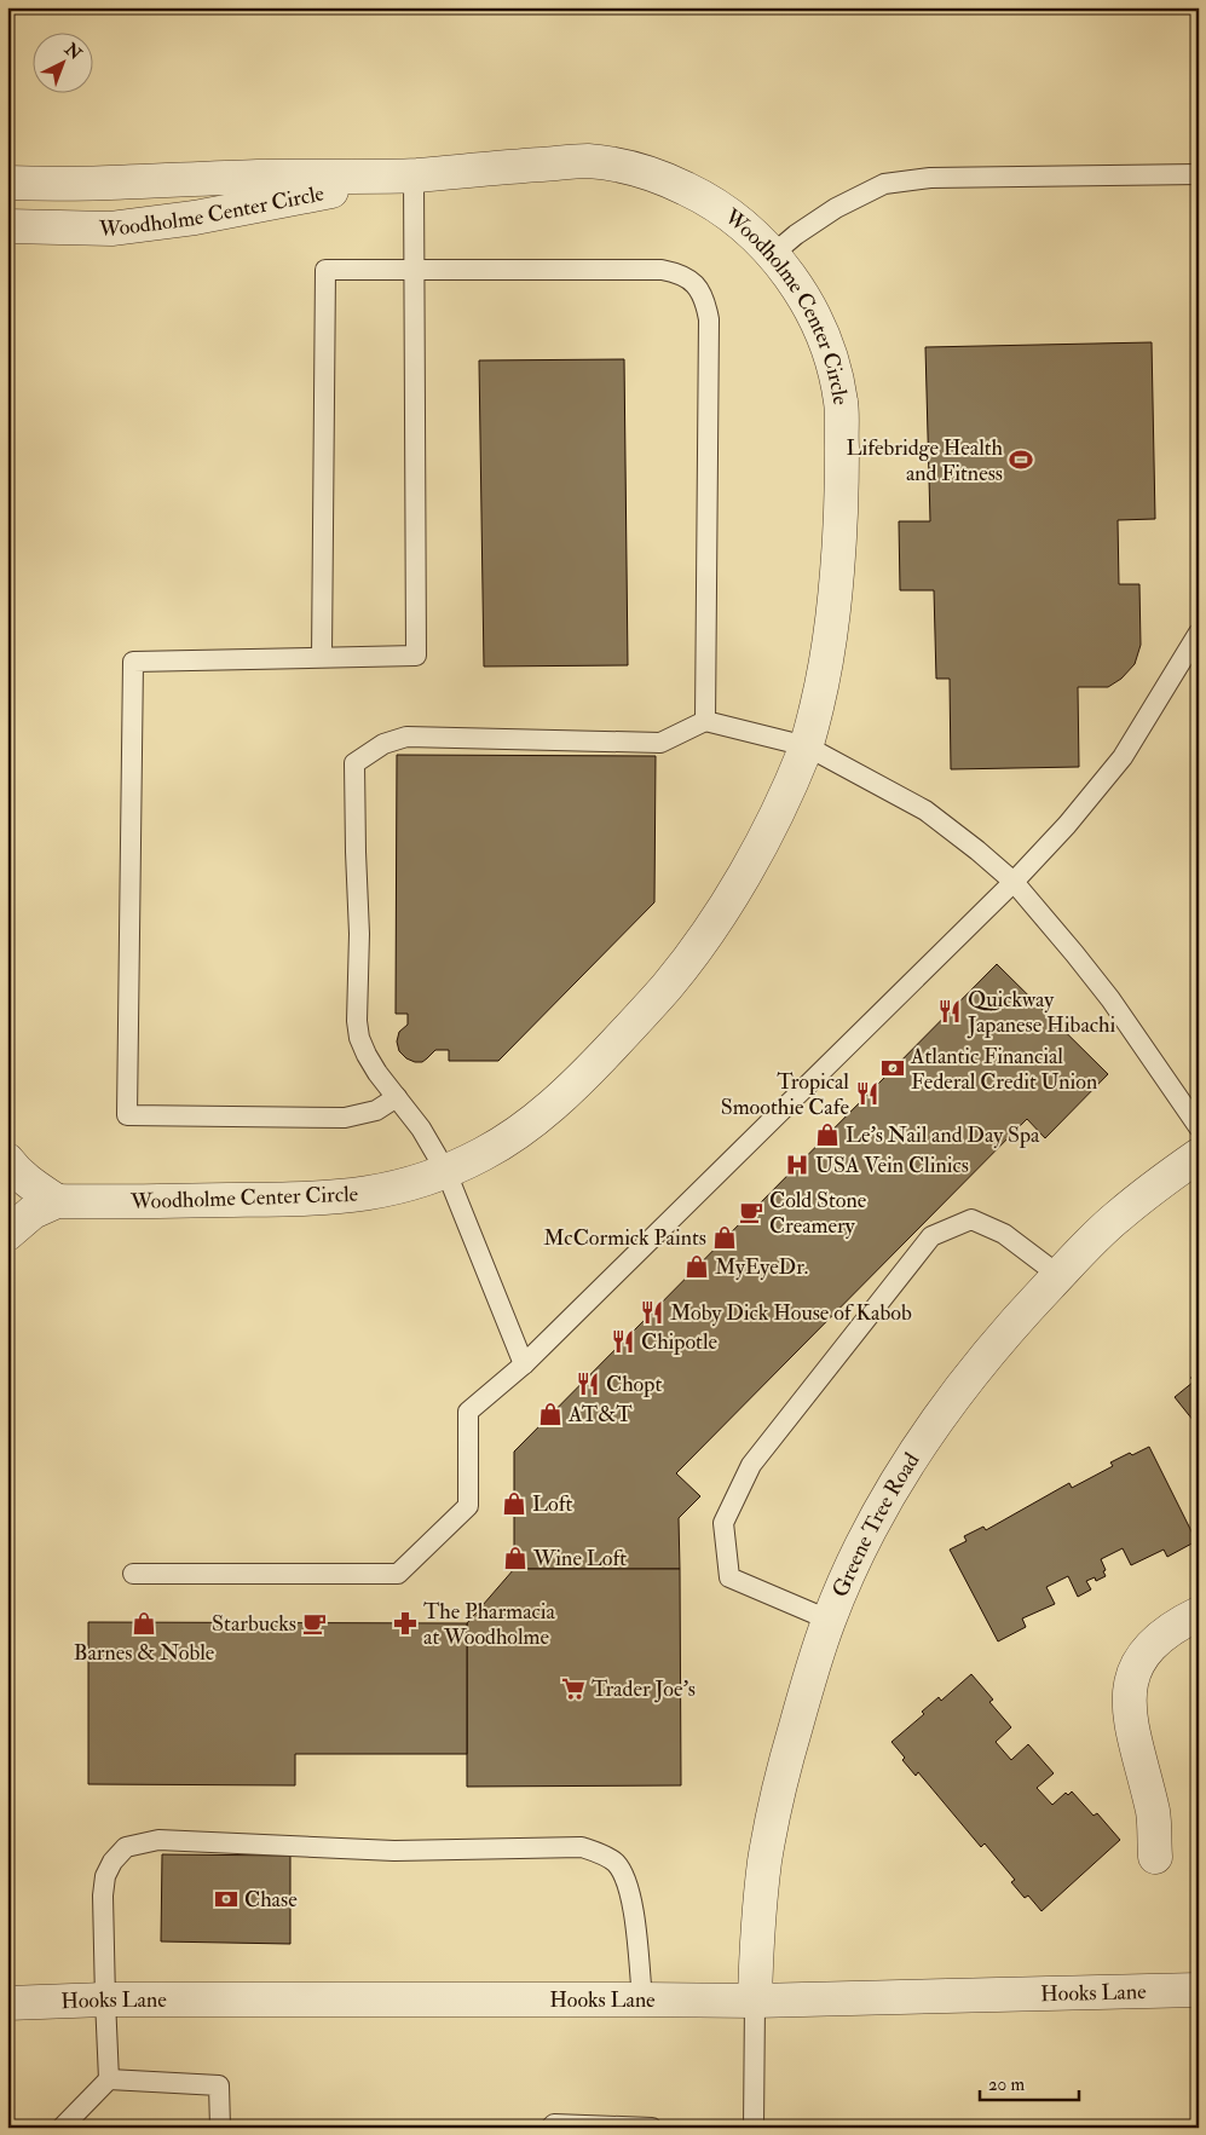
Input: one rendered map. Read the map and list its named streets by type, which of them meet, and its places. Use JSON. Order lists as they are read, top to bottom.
{
  "streets": {
    "street": ["Woodholme Center Circle", "Greene Tree Road", "Hooks Lane"]
  },
  "crossings": [
    ["Greene Tree Road", "Hooks Lane"]
  ],
  "places": {
    "sports": ["Lifebridge Health and Fitness"],
    "restaurant": [
      "Quickway Japanese Hibachi",
      "Tropical Smoothie Cafe",
      "Moby Dick House of Kabob",
      "Chipotle",
      "Chopt"
    ],
    "bank": ["Atlantic Financial Federal Credit Union", "Chase"],
    "shop": [
      "Le's Nail and Day Spa",
      "McCormick Paints",
      "MyEyeDr.",
      "AT&T",
      "Loft",
      "Wine Loft",
      "Barnes & Noble"
    ],
    "hospital": ["USA Vein Clinics"],
    "cafe": ["Cold Stone Creamery", "Starbucks"],
    "pharmacy": ["The Pharmacia at Woodholme"],
    "supermarket": ["Trader Joe's"]
  },
  "scale_bar": "20 m",
  "north": "top right"
}
